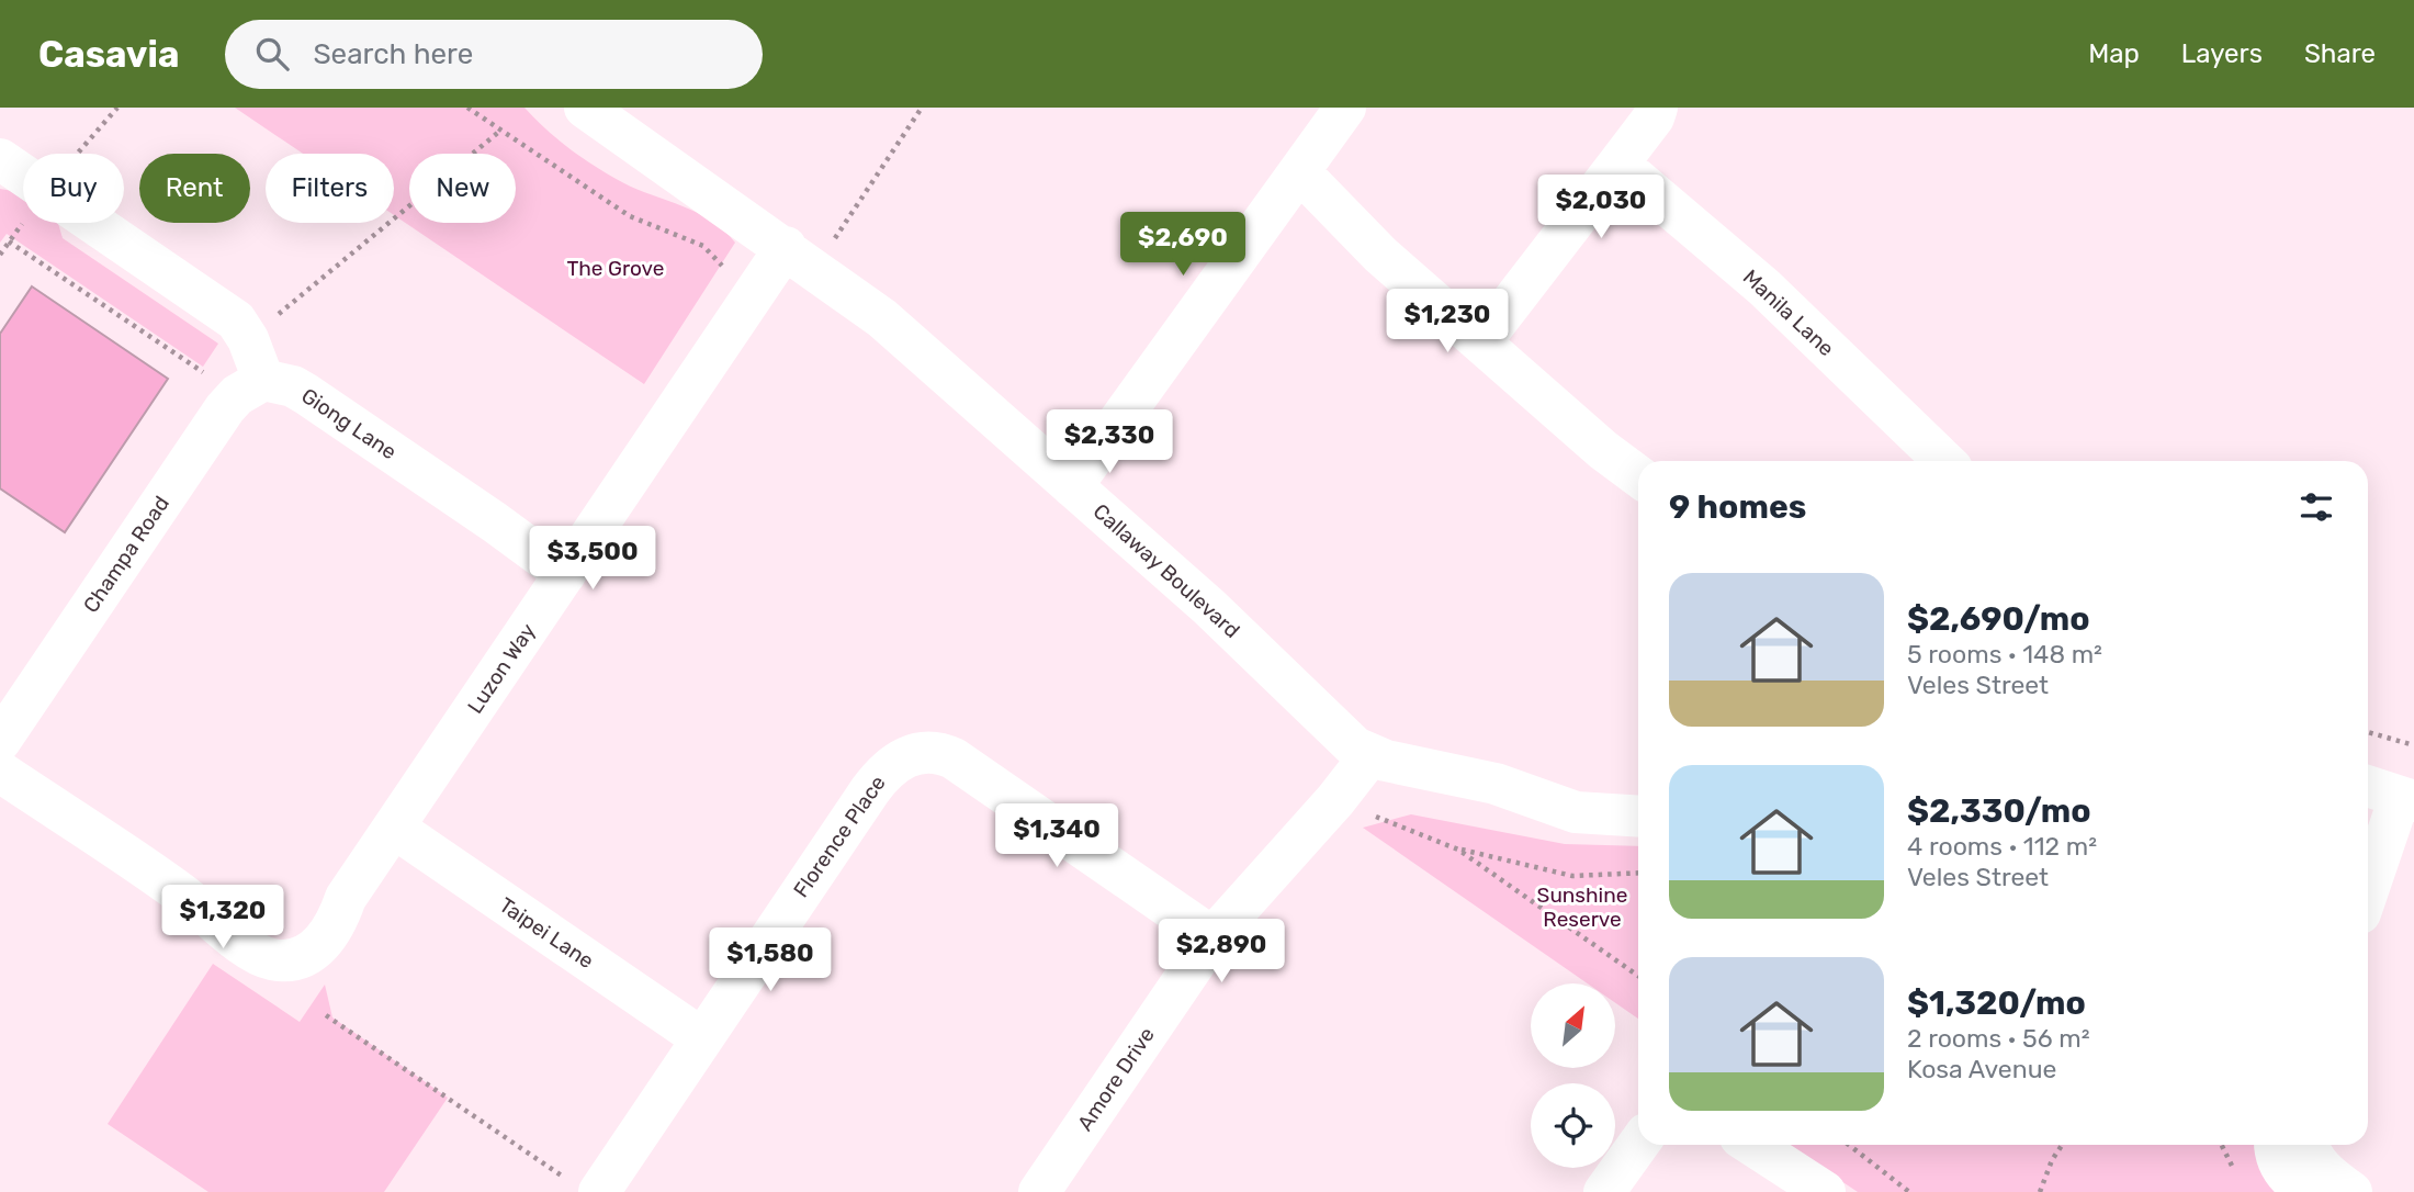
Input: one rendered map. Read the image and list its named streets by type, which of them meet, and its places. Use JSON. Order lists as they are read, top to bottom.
{
  "streets": {
    "street": [
      "Manila Lane",
      "Giong Lane",
      "Champa Road",
      "Callaway Boulevard",
      "Luzon Way",
      "Florence Place",
      "Taipei Lane",
      "Amore Drive"
    ]
  },
  "crossings": [
    ["Giong Lane", "Champa Road"],
    ["Giong Lane", "Luzon Way"],
    ["Callaway Boulevard", "Luzon Way"],
    ["Callaway Boulevard", "Amore Drive"],
    ["Luzon Way", "Taipei Lane"],
    ["Florence Place", "Taipei Lane"],
    ["Florence Place", "Amore Drive"]
  ],
  "parks": ["The Grove", "Sunshine Reserve"],
  "north": "top right",
  "page": {
    "header": "Casavia",
    "search": "Search here",
    "nav": ["Map", "Layers", "Share"],
    "chip": [
      "Buy",
      "Rent",
      "Filters",
      "New"
    ],
    "price": [
      "$2,030",
      "$2,690",
      "$1,230",
      "$2,330",
      "$3,500",
      "$1,340",
      "$1,320",
      "$2,890",
      "$1,580"
    ],
    "heading": "9 homes",
    "list": [
      {
        "name": "$2,690/mo",
        "note": "5 rooms · 148 m² · Veles Street"
      },
      {
        "name": "$2,330/mo",
        "note": "4 rooms · 112 m² · Veles Street"
      },
      {
        "name": "$1,320/mo",
        "note": "2 rooms · 56 m² · Kosa Avenue"
      }
    ]
  }
}
